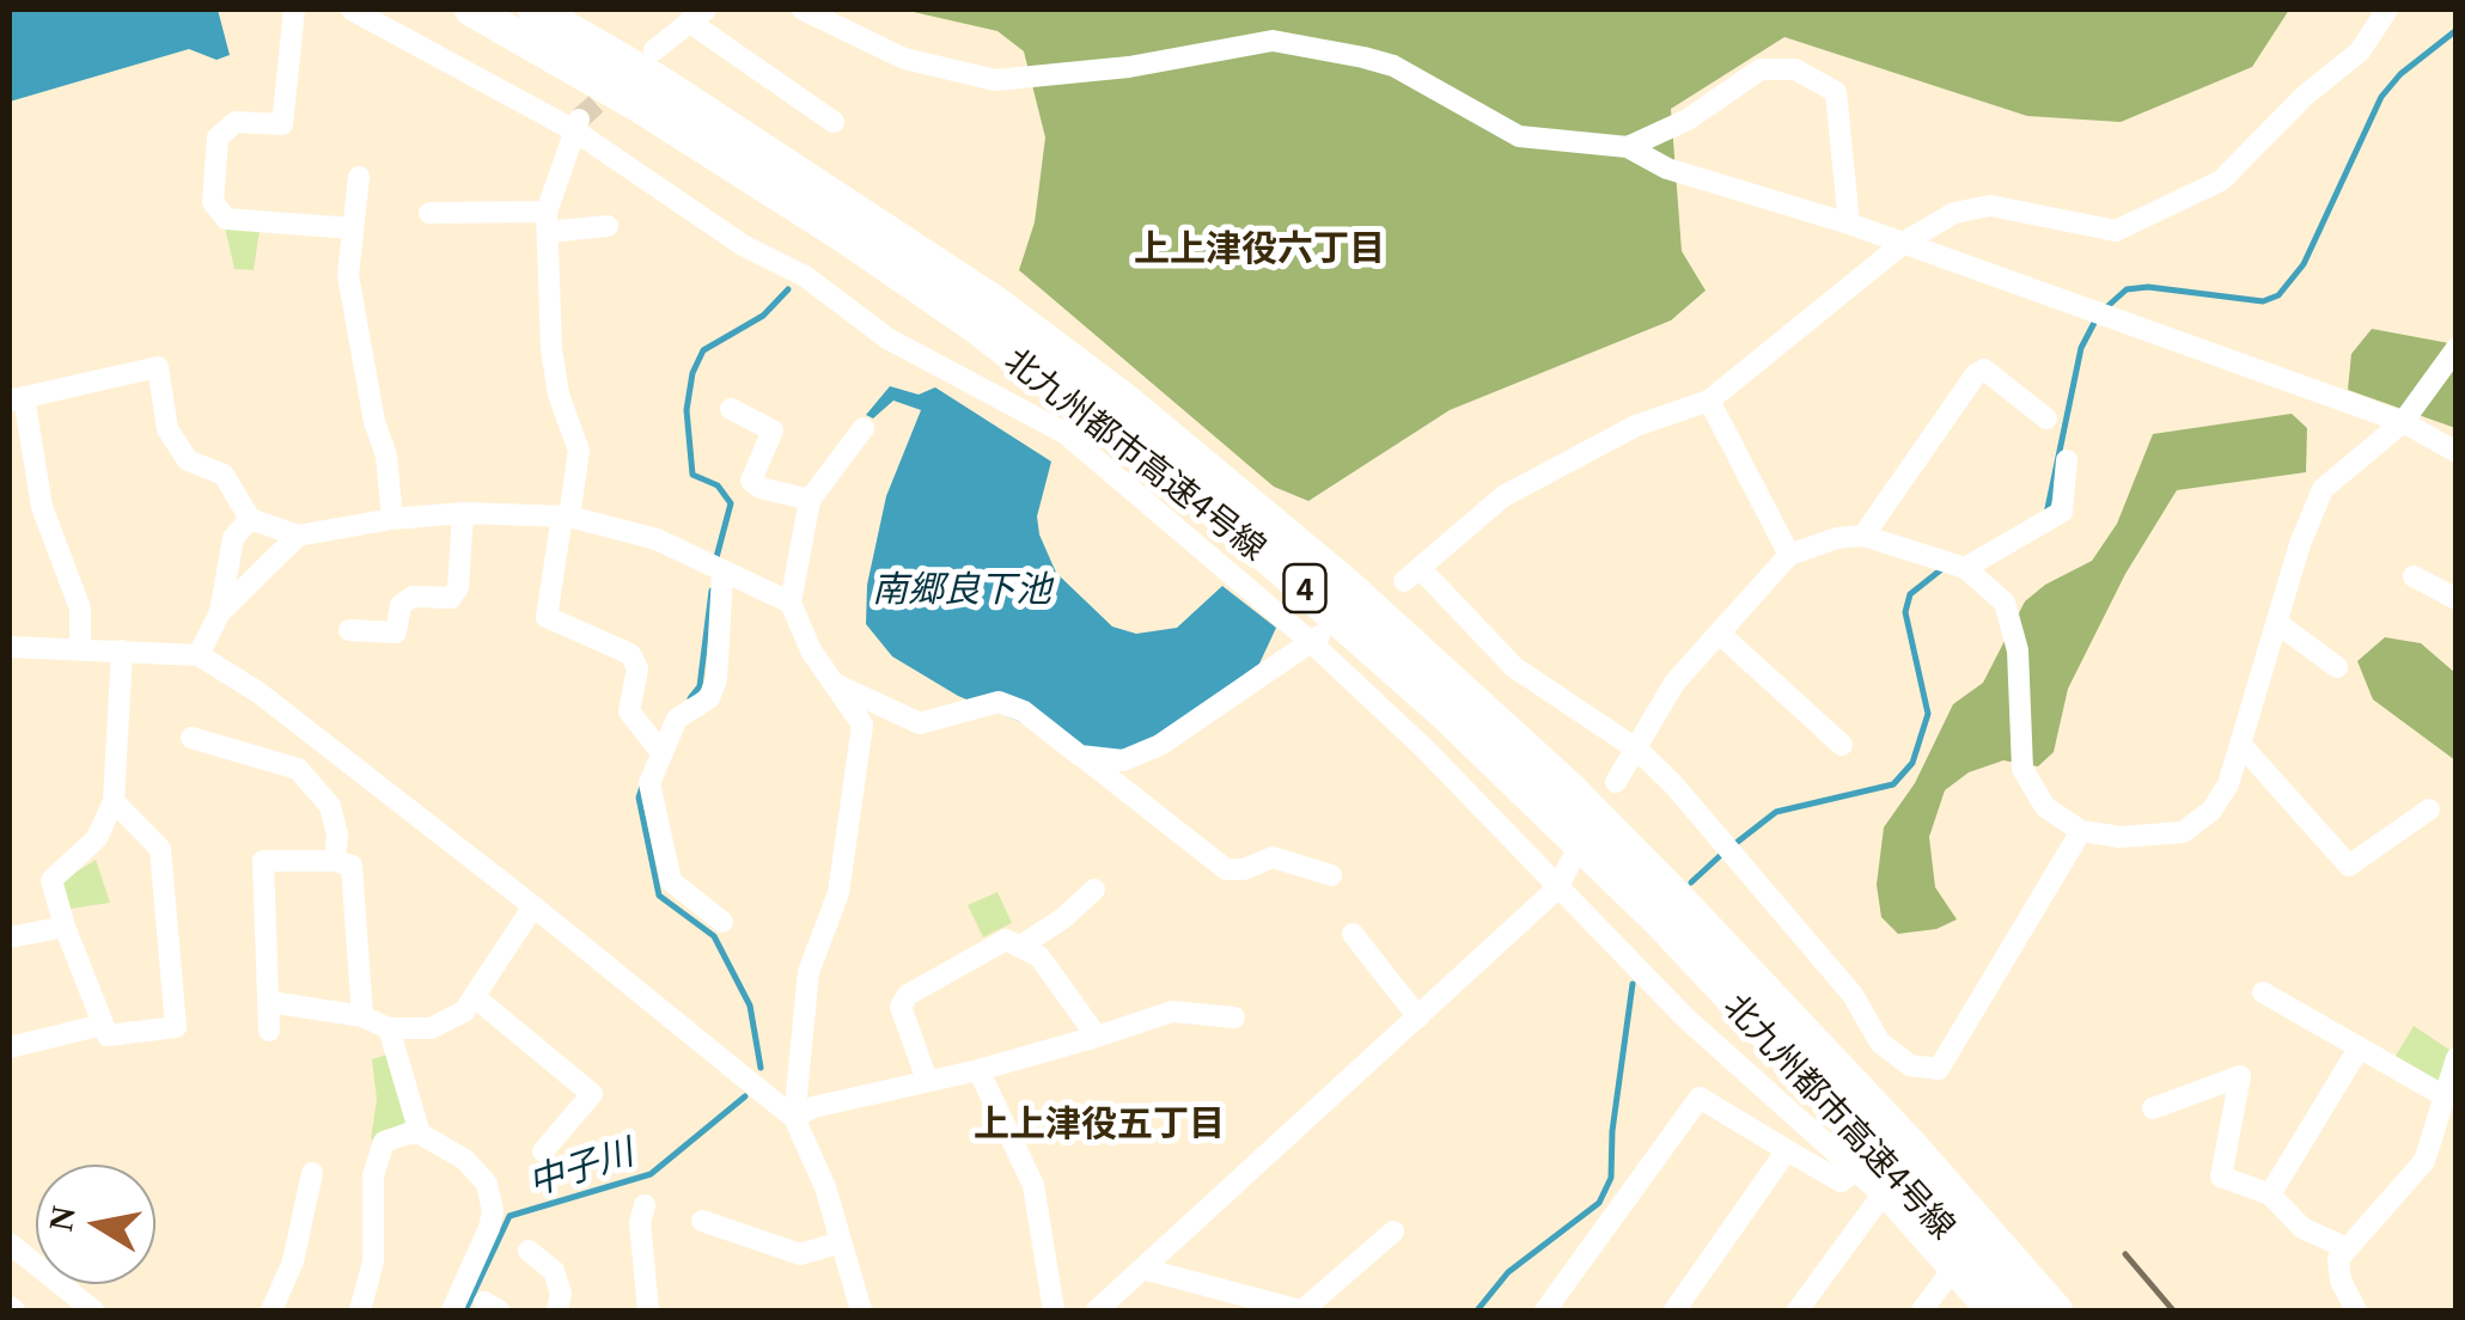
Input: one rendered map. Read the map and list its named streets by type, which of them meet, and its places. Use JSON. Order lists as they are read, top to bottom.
{
  "streets": {
    "highway": ["北九州都市高速4号線", "4"]
  },
  "districts": ["上上津役六丁目", "上上津役五丁目"],
  "water": ["南郷良下池", "中子川"],
  "north": "left"
}
